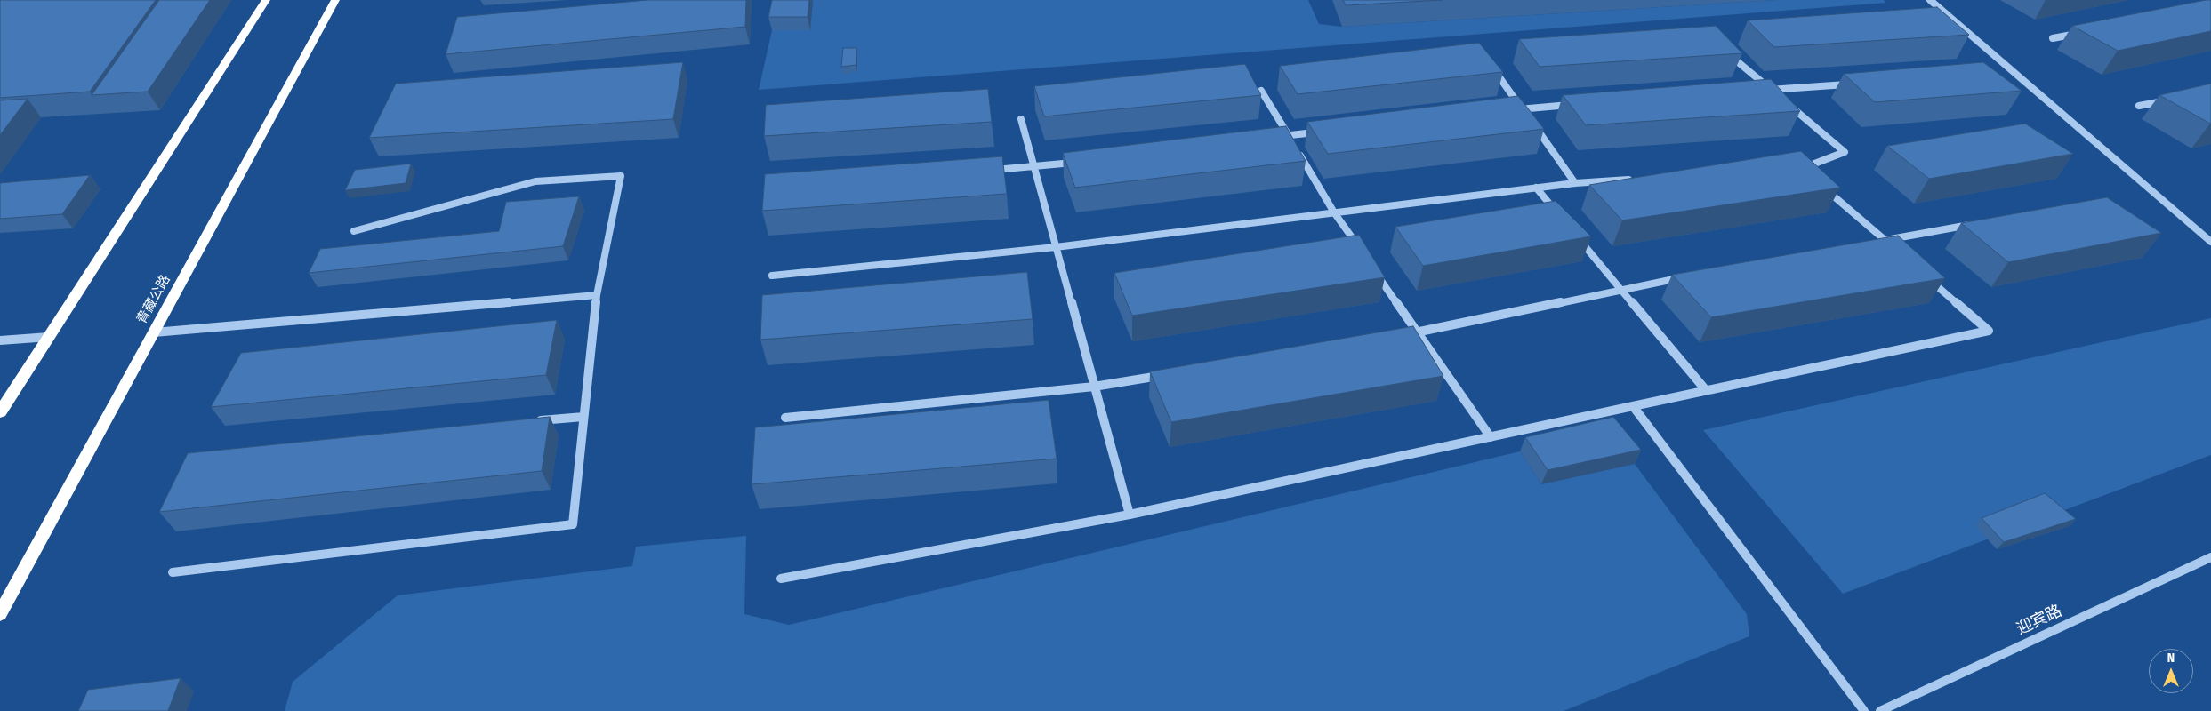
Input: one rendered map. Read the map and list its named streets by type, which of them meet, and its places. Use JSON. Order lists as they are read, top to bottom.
{
  "streets": {
    "highway": ["青藏公路"],
    "street": ["迎宾路"]
  },
  "north": "top"
}
